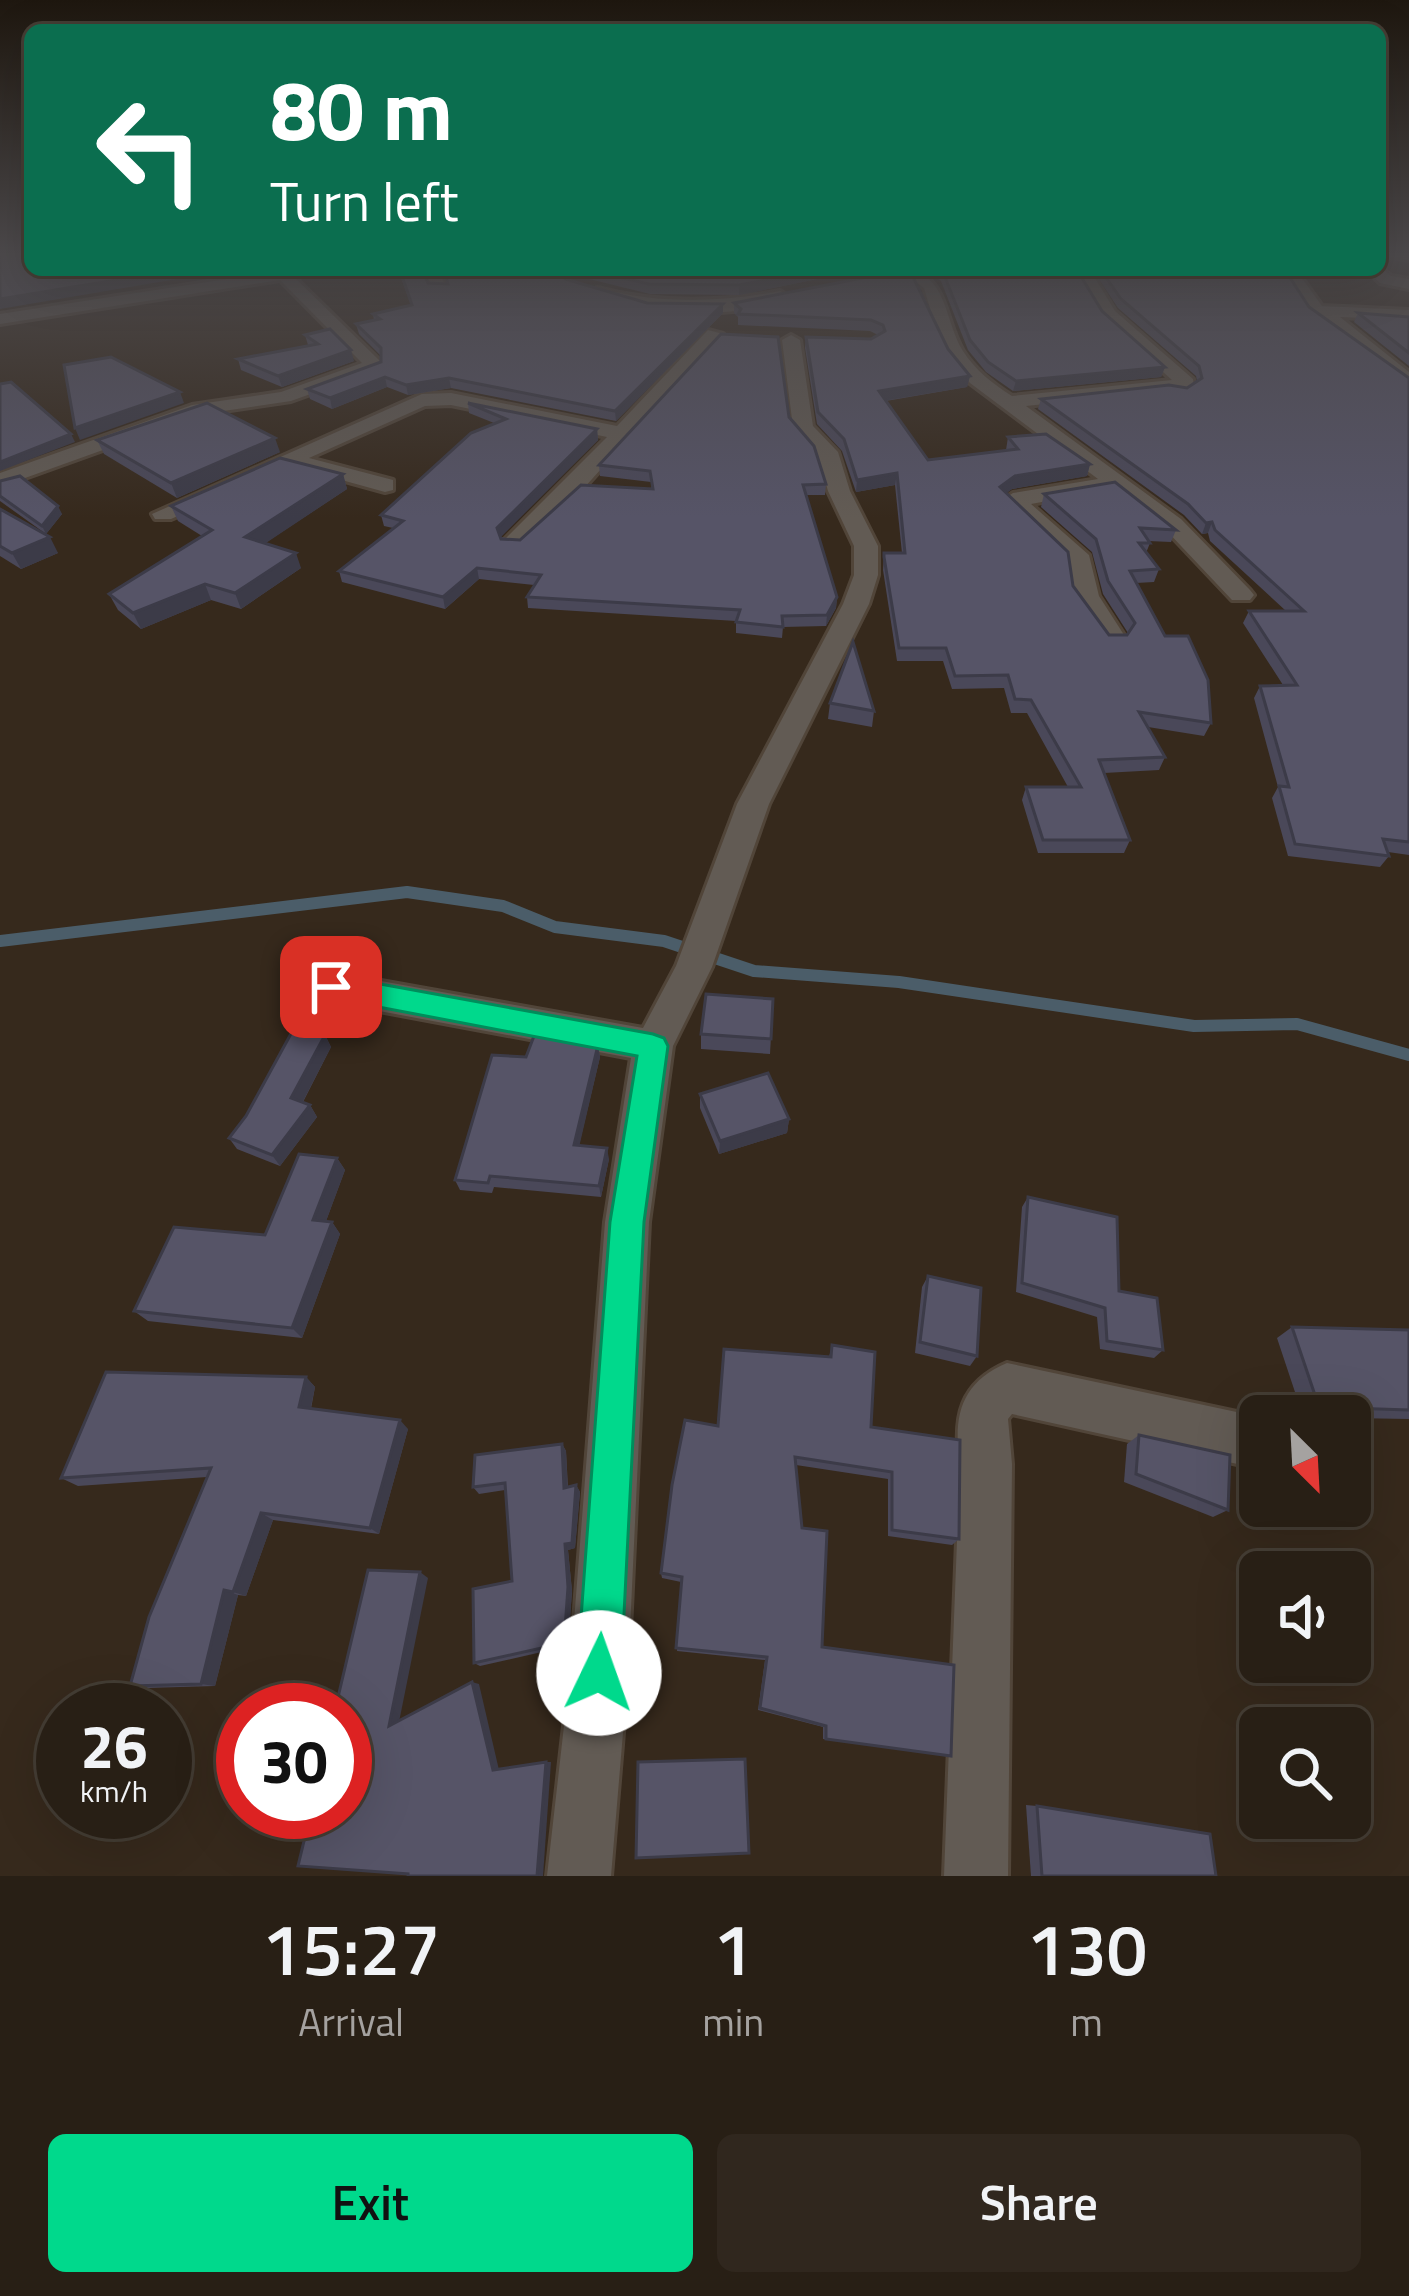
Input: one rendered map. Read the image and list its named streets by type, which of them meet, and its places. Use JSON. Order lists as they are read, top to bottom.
{
  "north": "bottom right",
  "page": {
    "turn": ["80 m", "Turn left"],
    "speed": "26 km/h",
    "limit": "30",
    "eta": [
      "15:27",
      "Arrival",
      "1",
      "min",
      "130",
      "m"
    ],
    "buttons": ["Exit", "Share"]
  }
}
